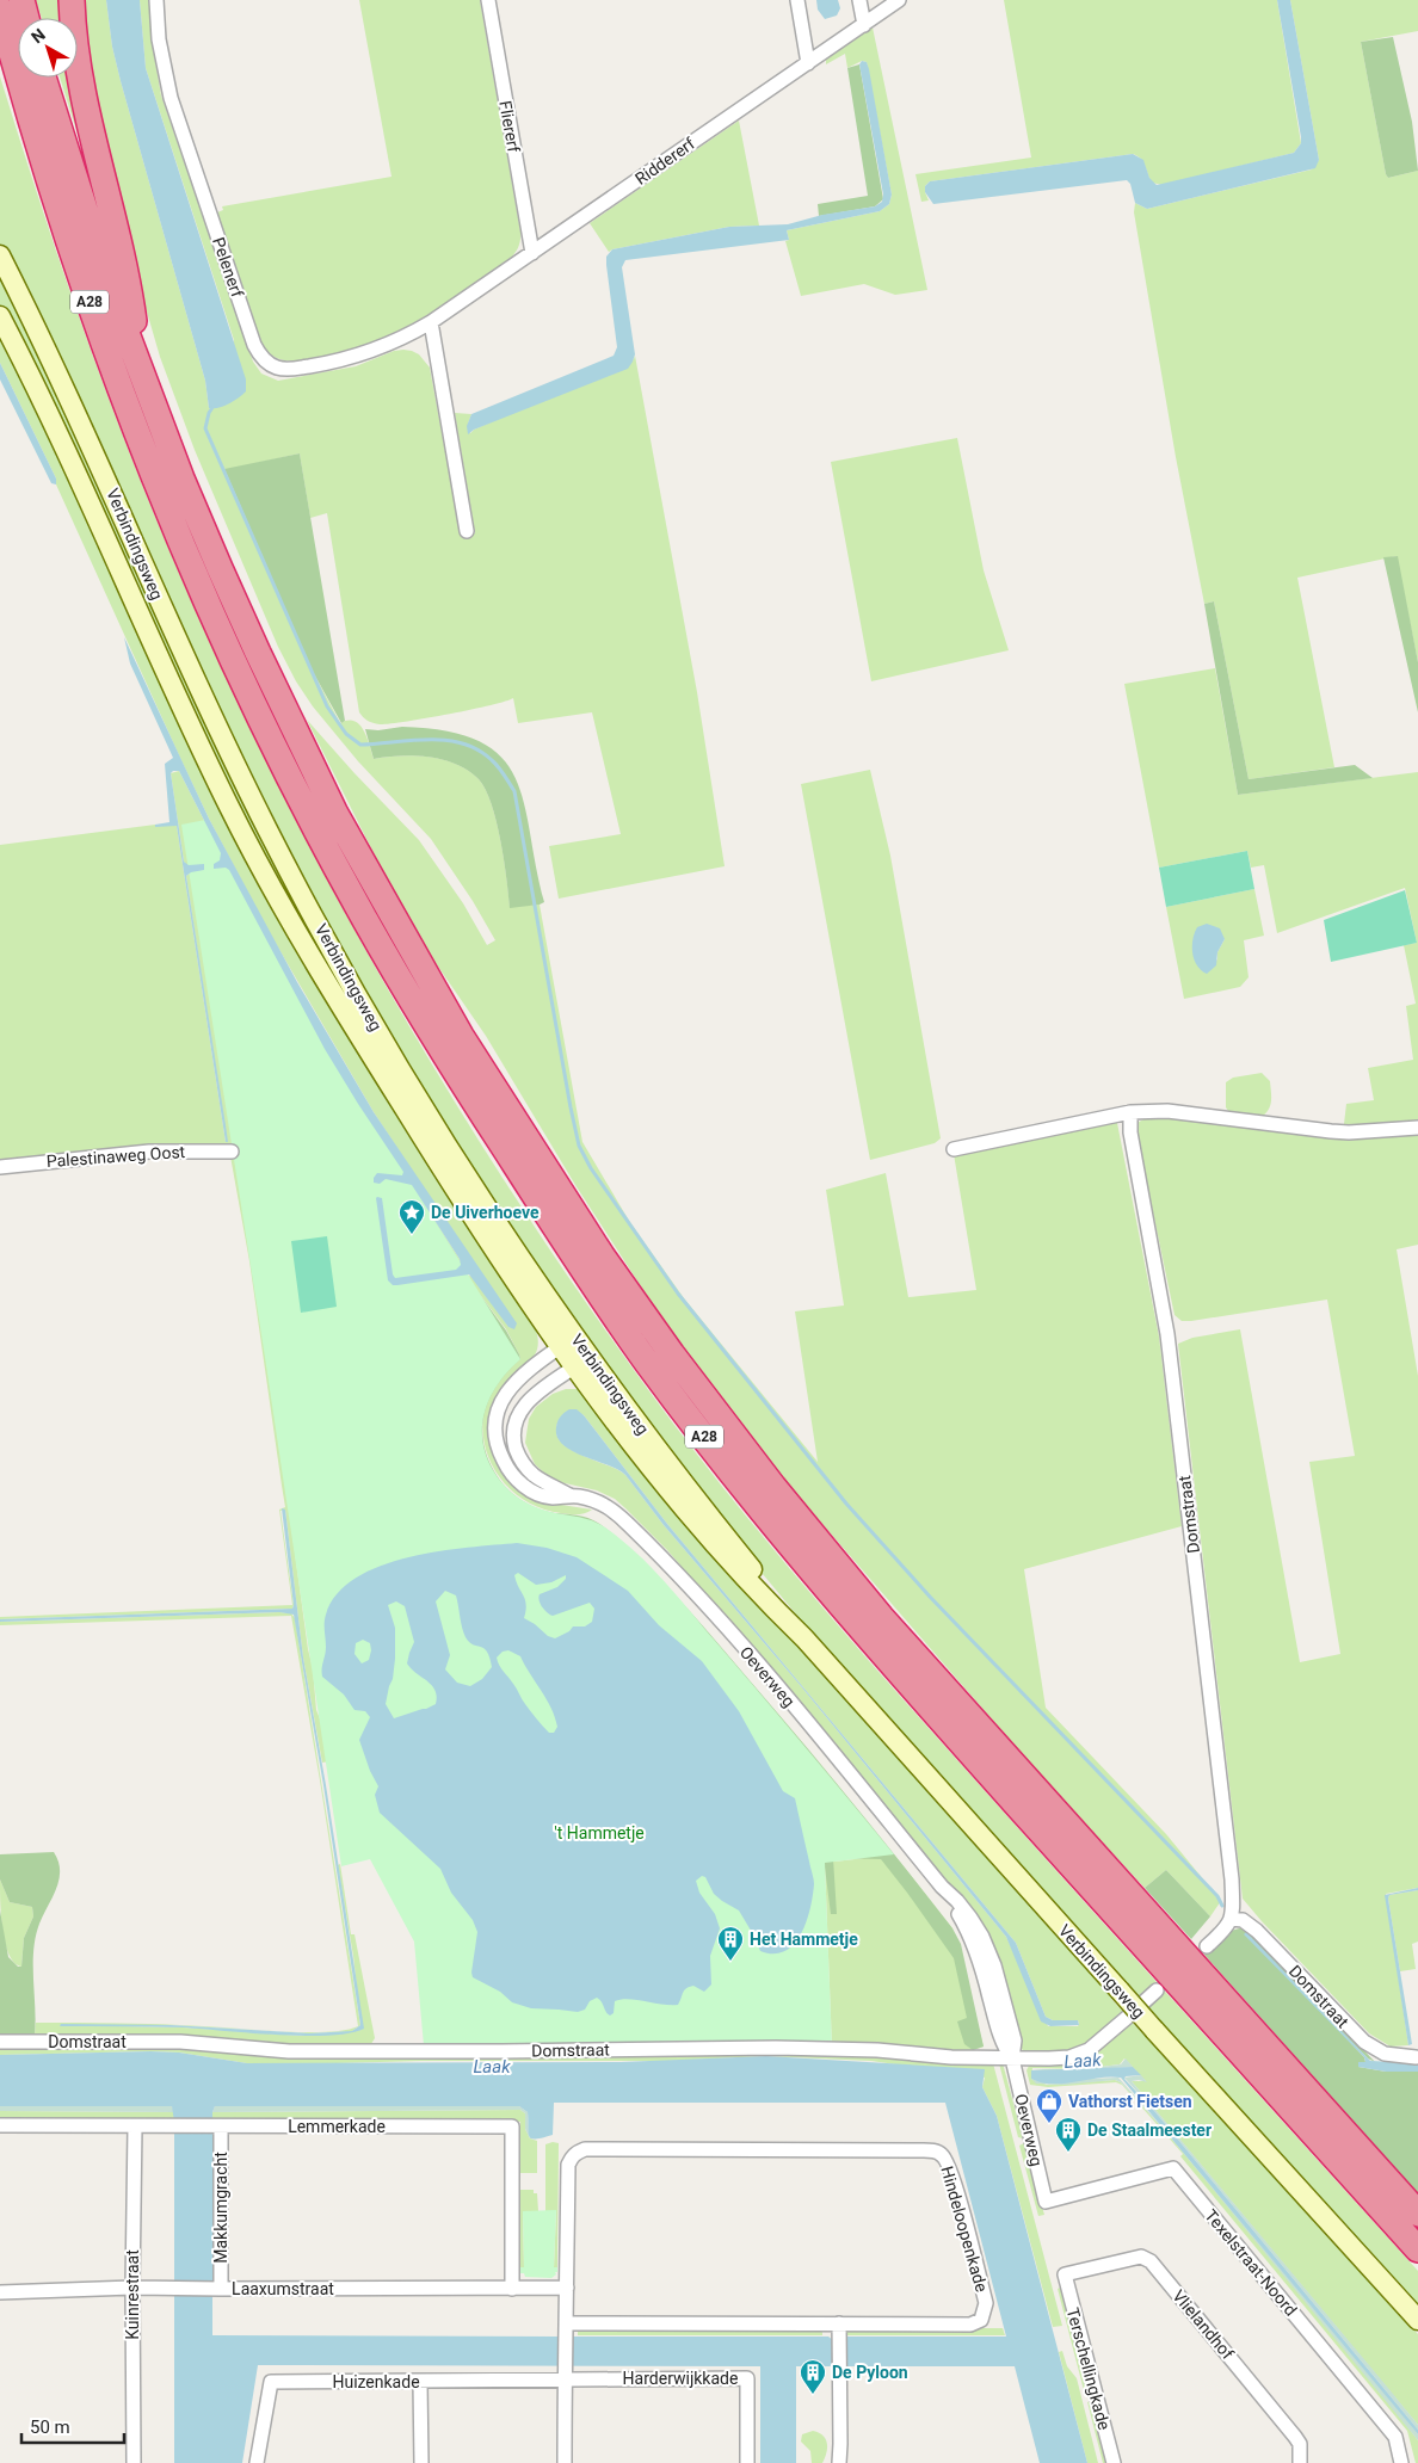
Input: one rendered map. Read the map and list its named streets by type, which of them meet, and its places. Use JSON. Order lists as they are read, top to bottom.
{
  "streets": {
    "highway": ["A28"],
    "main road": ["Verbindingsweg"],
    "street": [
      "Fliererf",
      "Riddererf",
      "Pelenerf",
      "Palestinaweg Oost",
      "Domstraat",
      "Oeverweg",
      "Lemmerkade",
      "Makkumgracht",
      "Hindeloopenkade",
      "Texelstraat-Noord",
      "Laaxumstraat",
      "Kuinrestraat",
      "Vlielandhof",
      "Terschellingkade",
      "Harderwijkkade",
      "Huizenkade"
    ]
  },
  "crossings": [
    ["Fliererf", "Riddererf"],
    ["Riddererf", "Pelenerf"],
    ["Verbindingsweg", "Oeverweg"],
    ["Domstraat", "Oeverweg"],
    ["Oeverweg", "Texelstraat-Noord"],
    ["Lemmerkade", "Makkumgracht"],
    ["Lemmerkade", "Laaxumstraat"],
    ["Lemmerkade", "Kuinrestraat"],
    ["Makkumgracht", "Laaxumstraat"],
    ["Hindeloopenkade", "Laaxumstraat"],
    ["Hindeloopenkade", "Harderwijkkade"],
    ["Hindeloopenkade", "Huizenkade"],
    ["Laaxumstraat", "Kuinrestraat"],
    ["Vlielandhof", "Terschellingkade"],
    ["Harderwijkkade", "Huizenkade"]
  ],
  "water": ["Laak"],
  "parks": ["'t Hammetje"],
  "places": {
    "place": ["De Uiverhoeve"],
    "building": ["Het Hammetje", "De Staalmeester", "De Pyloon"],
    "shop": ["Vathorst Fietsen"]
  },
  "scale_bar": "50 m",
  "north": "top left"
}
